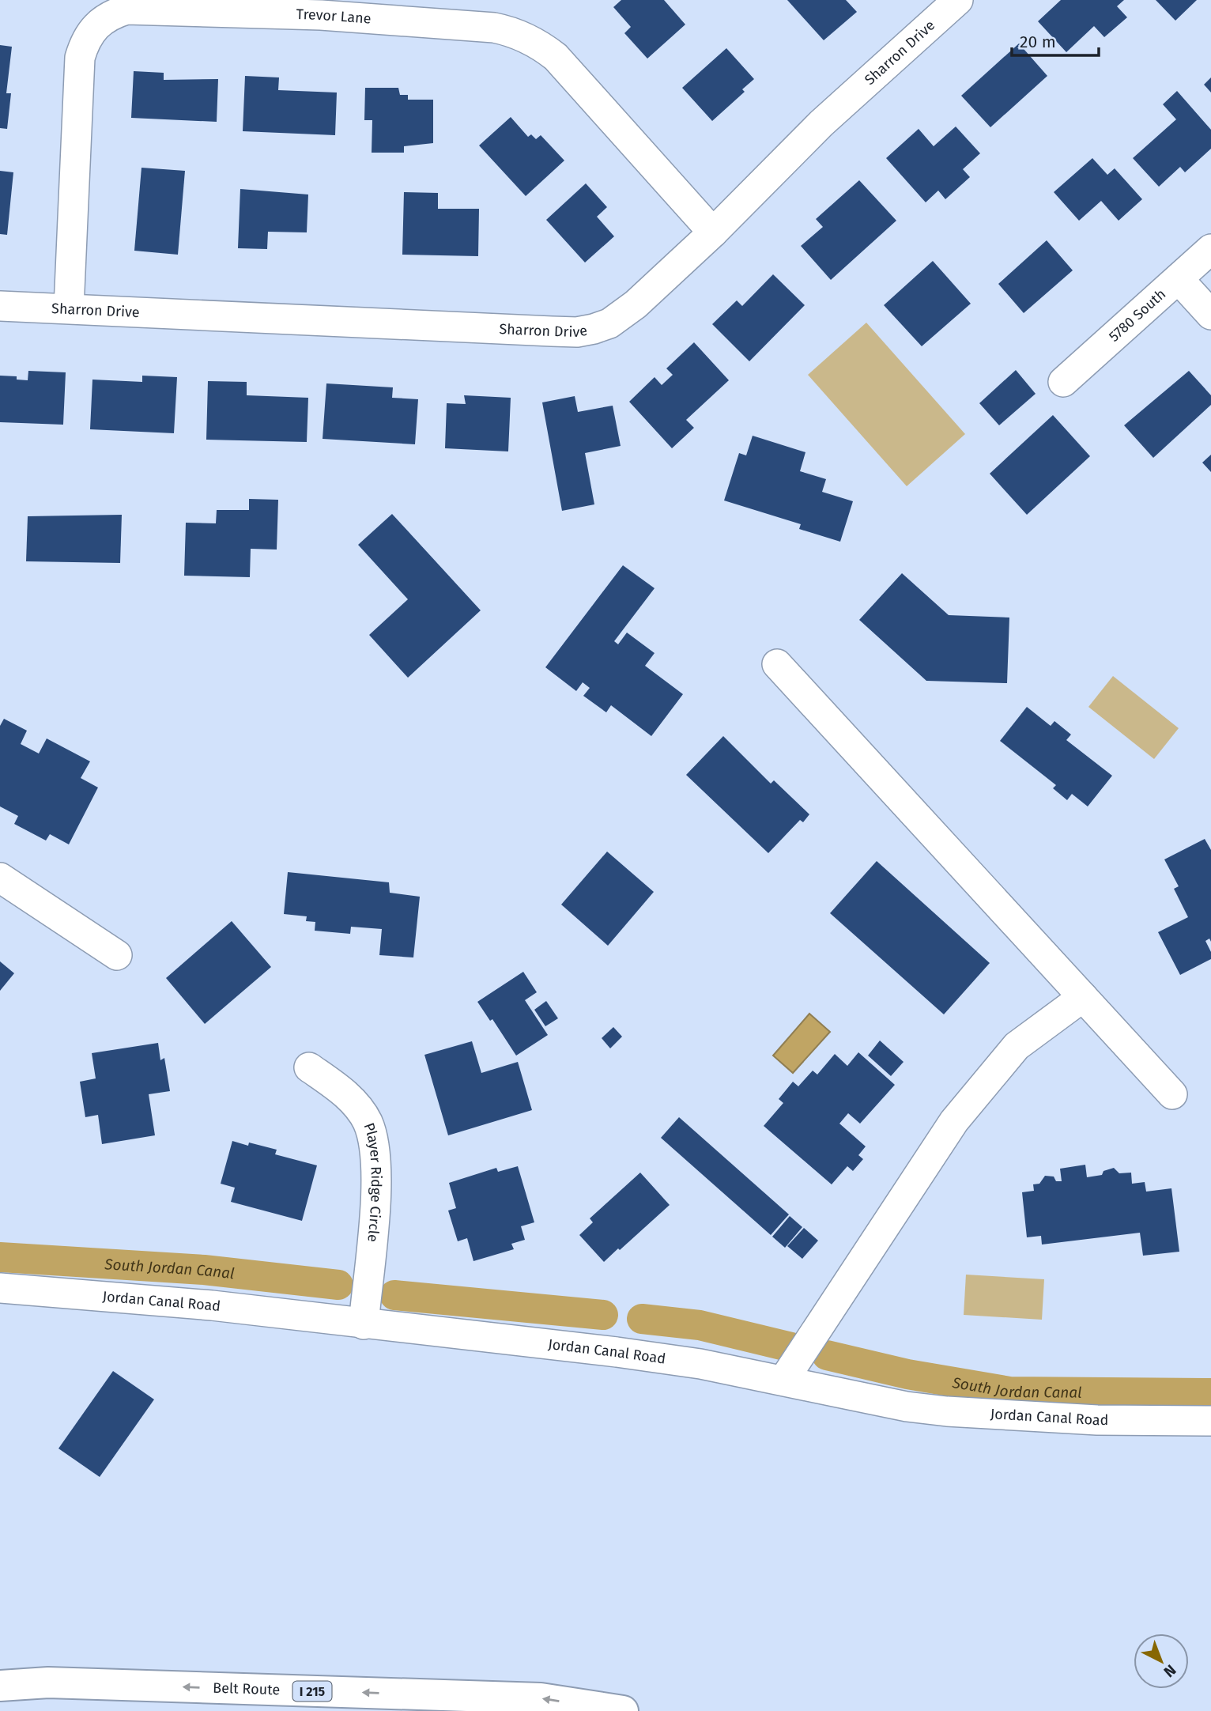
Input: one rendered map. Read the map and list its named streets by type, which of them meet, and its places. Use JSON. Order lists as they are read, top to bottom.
{
  "streets": {
    "highway": ["Belt Route", "I 215"],
    "street": [
      "Trevor Lane",
      "Sharron Drive",
      "5780 South",
      "Player Ridge Circle",
      "Jordan Canal Road"
    ]
  },
  "crossings": [
    ["Trevor Lane", "Sharron Drive"],
    ["Player Ridge Circle", "Jordan Canal Road"]
  ],
  "one_way": ["Belt Route"],
  "water": ["South Jordan Canal"],
  "scale_bar": "20 m",
  "north": "bottom right"
}
